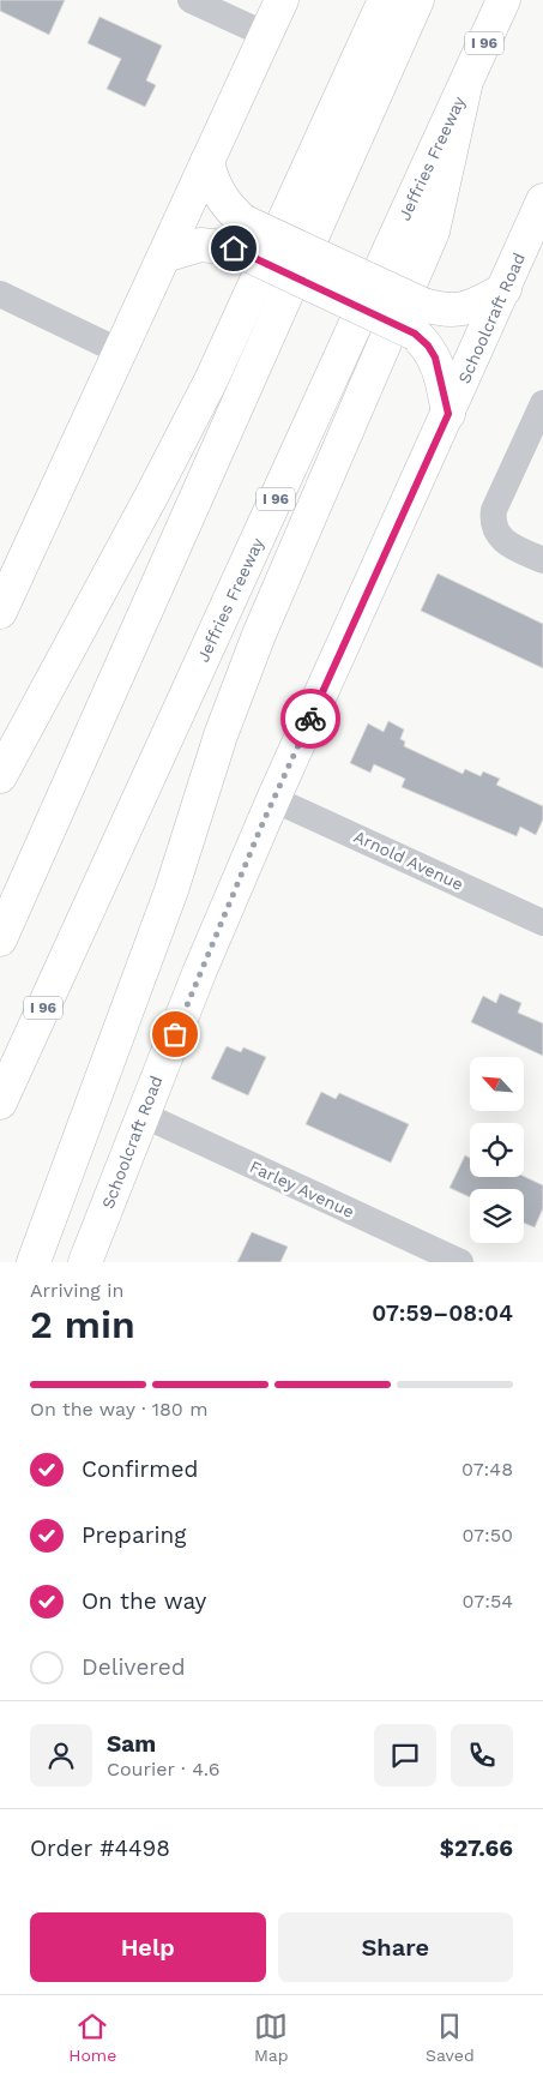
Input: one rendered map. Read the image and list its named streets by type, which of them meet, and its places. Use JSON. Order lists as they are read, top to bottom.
{
  "streets": {
    "main road": ["I 96", "Jeffries Freeway", "Schoolcraft Road"],
    "street": ["Arnold Avenue", "Farley Avenue"]
  },
  "crossings": [
    ["Schoolcraft Road", "Arnold Avenue"],
    ["Schoolcraft Road", "Farley Avenue"]
  ],
  "north": "top left",
  "page": {
    "heading": ["2 min", "Arriving in", "07:59–08:04"],
    "panel": [
      "Sam",
      "Courier · 4.6",
      "Order #4498",
      "$27.66"
    ],
    "bar": "On the way · 180 m",
    "list": [
      ["Confirmed", "07:48"],
      ["Preparing", "07:50"],
      ["On the way", "07:54"],
      "Delivered"
    ],
    "buttons": ["Help", "Share"],
    "tabs": ["Home", "Map", "Saved"]
  }
}
